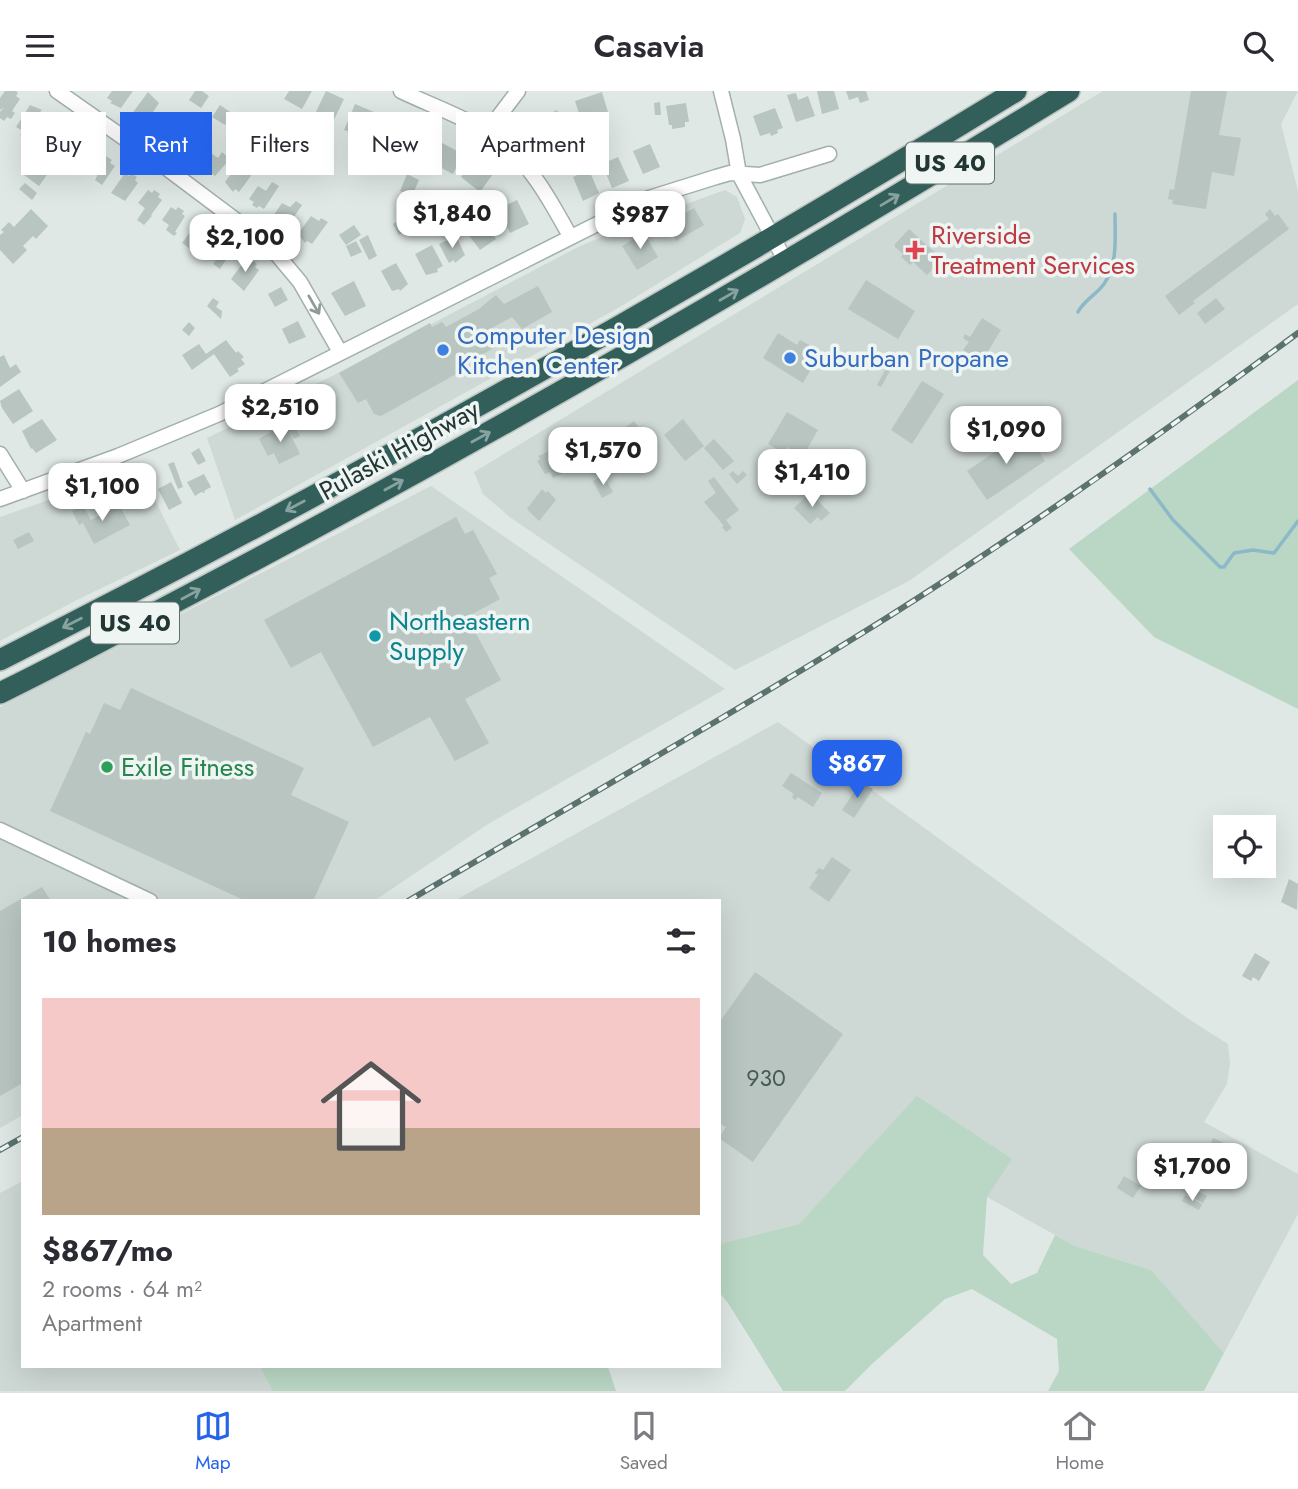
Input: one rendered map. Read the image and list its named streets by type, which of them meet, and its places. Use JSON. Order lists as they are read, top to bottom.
{
  "streets": {
    "highway": ["US 40", "Pulaski Highway"]
  },
  "places": {
    "health": ["Riverside Treatment Services"],
    "other": [
      "Computer Design Kitchen Center",
      "Suburban Propane",
      "Northeastern Supply",
      "Exile Fitness"
    ]
  },
  "house_numbers": ["930"],
  "page": {
    "header": "Casavia",
    "chip": [
      "Buy",
      "Rent",
      "Filters",
      "New",
      "Apartment"
    ],
    "price": [
      "$1,840",
      "$987",
      "$2,100",
      "$2,510",
      "$1,090",
      "$1,570",
      "$1,410",
      "$1,100",
      "$867",
      "$1,700"
    ],
    "heading": "10 homes",
    "list": [
      {
        "name": "$867/mo",
        "note": "2 rooms · 64 m² · Apartment"
      }
    ],
    "tabs": ["Map", "Saved", "Home"]
  }
}
